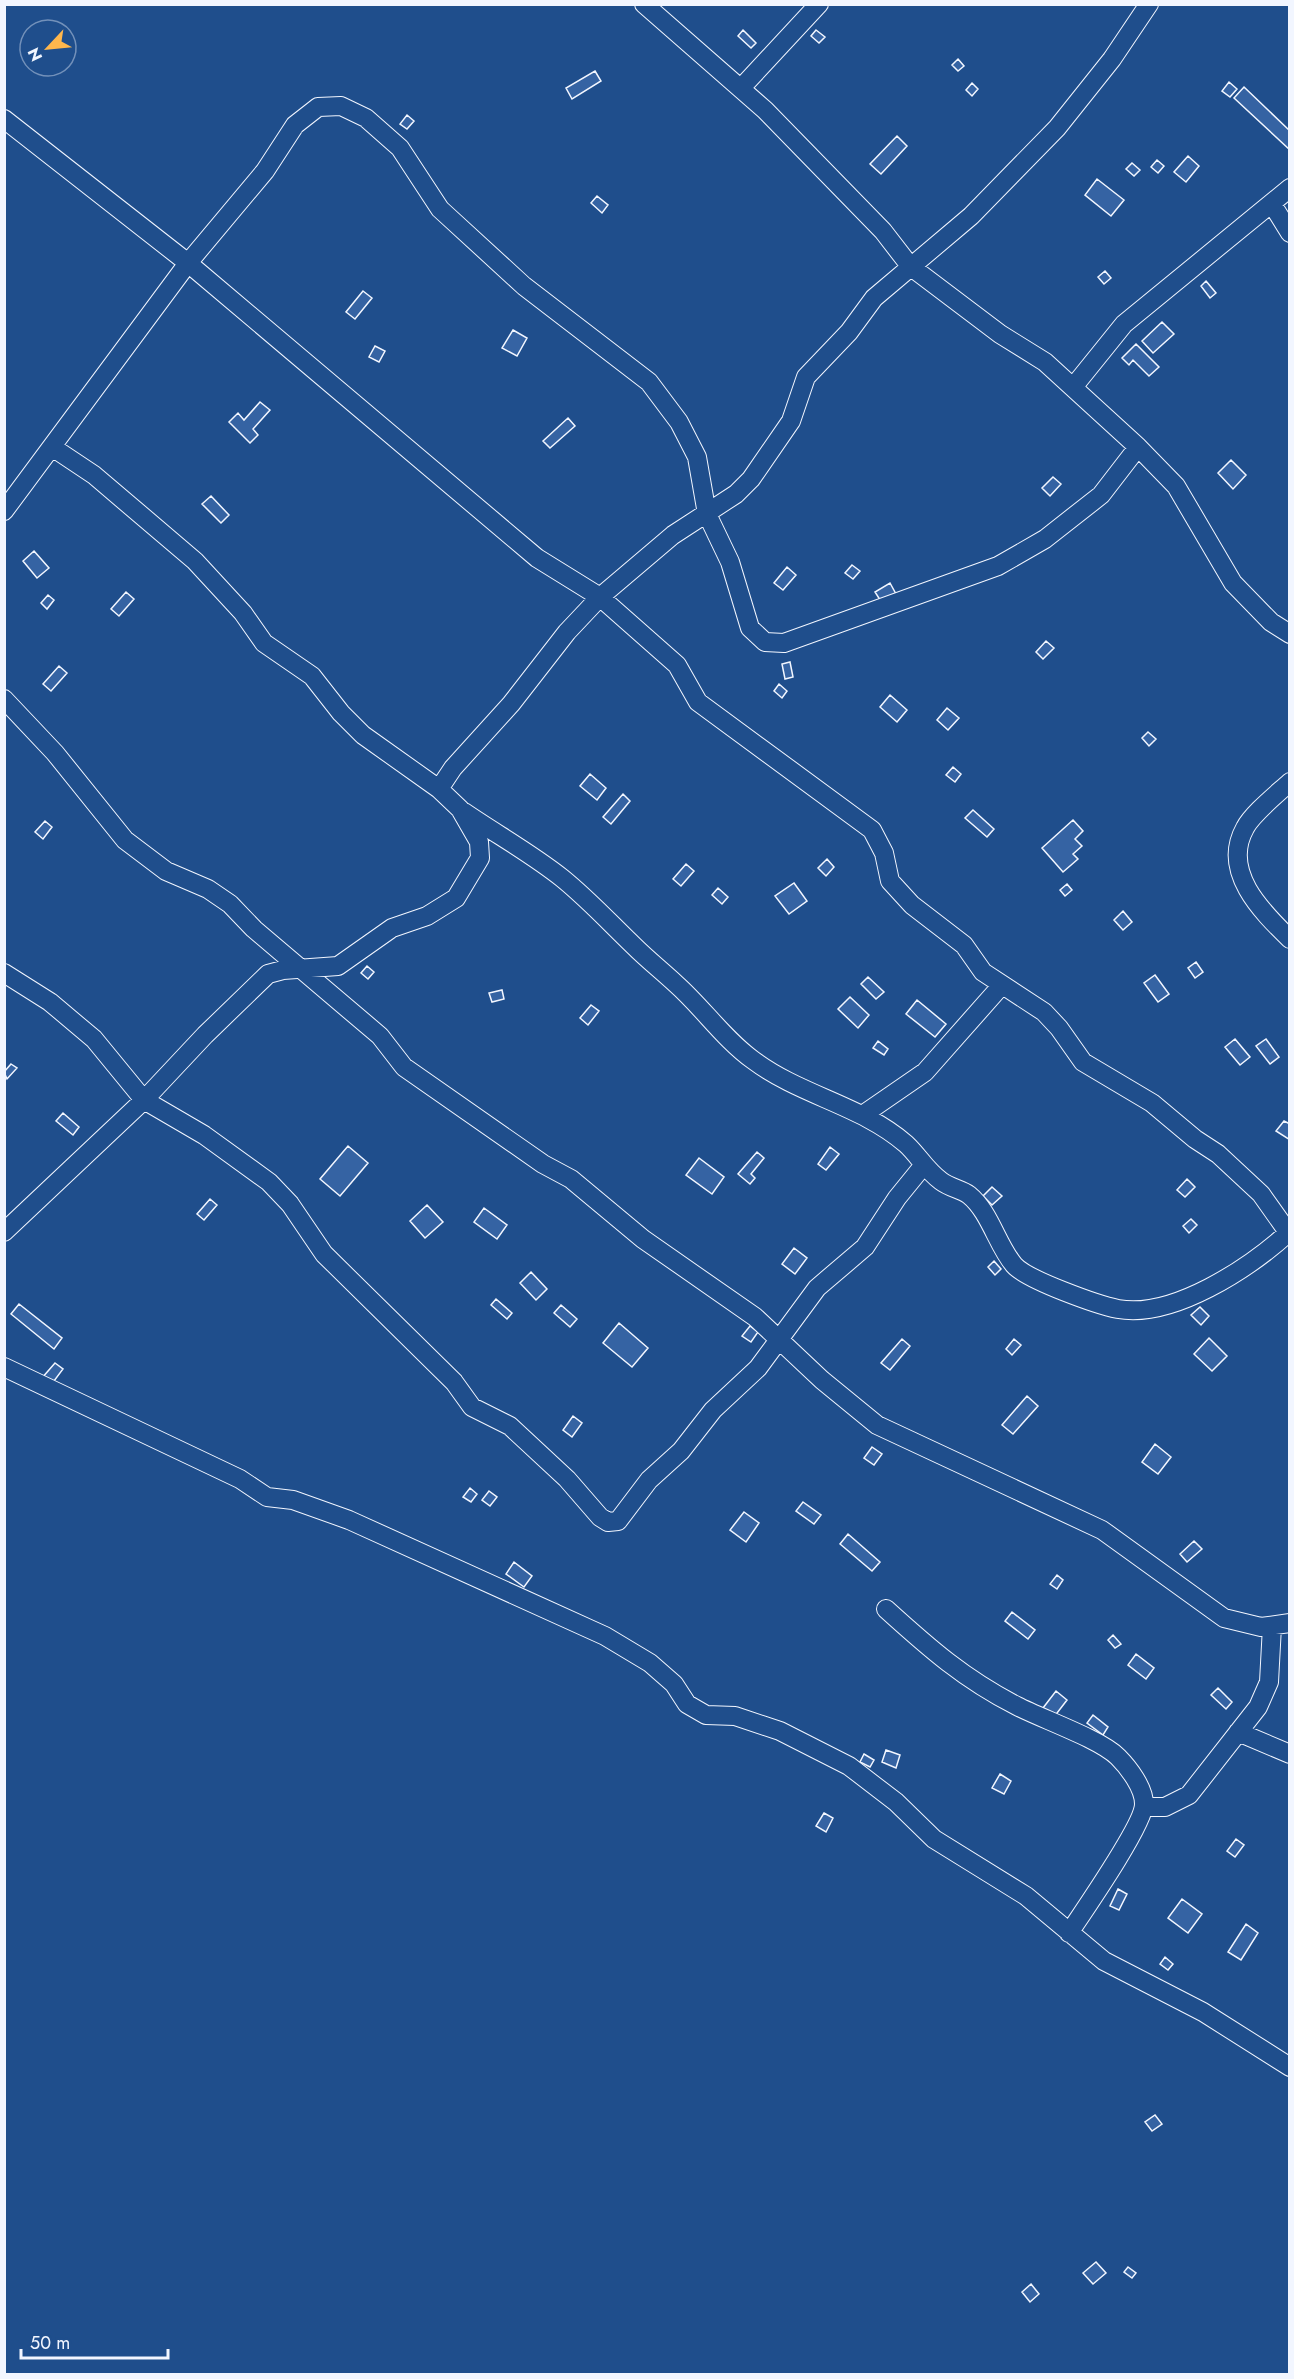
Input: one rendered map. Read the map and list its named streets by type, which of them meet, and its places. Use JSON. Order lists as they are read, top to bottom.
{
  "scale_bar": "50 m",
  "north": "bottom left"
}
